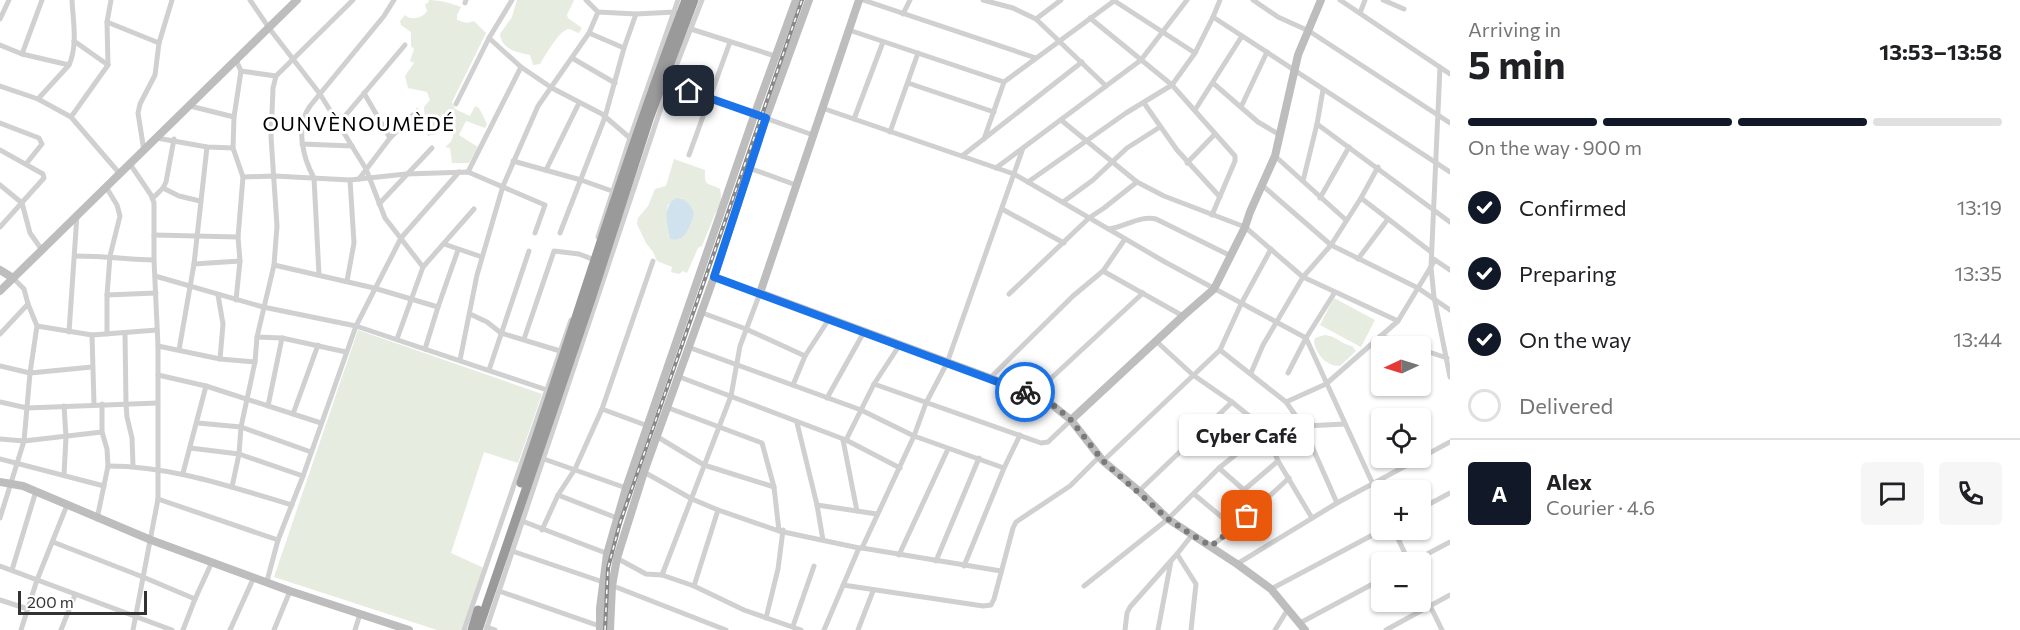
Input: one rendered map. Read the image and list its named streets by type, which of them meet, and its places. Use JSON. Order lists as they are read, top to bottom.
{
  "districts": ["OUNVÈNOUMÈDÉ"],
  "places": ["Cyber Café"],
  "scale_bar": "200 m",
  "north": "left",
  "page": {
    "heading": ["5 min", "Arriving in", "13:53–13:58"],
    "panel": ["Alex", "Courier · 4.6"],
    "bar": "On the way · 900 m",
    "list": [
      ["Confirmed", "13:19"],
      ["Preparing", "13:35"],
      ["On the way", "13:44"],
      "Delivered"
    ],
    "map_buttons": ["+", "−"],
    "bubble": "Cyber Café",
    "round": "A",
    "scale": "200 m"
  }
}
